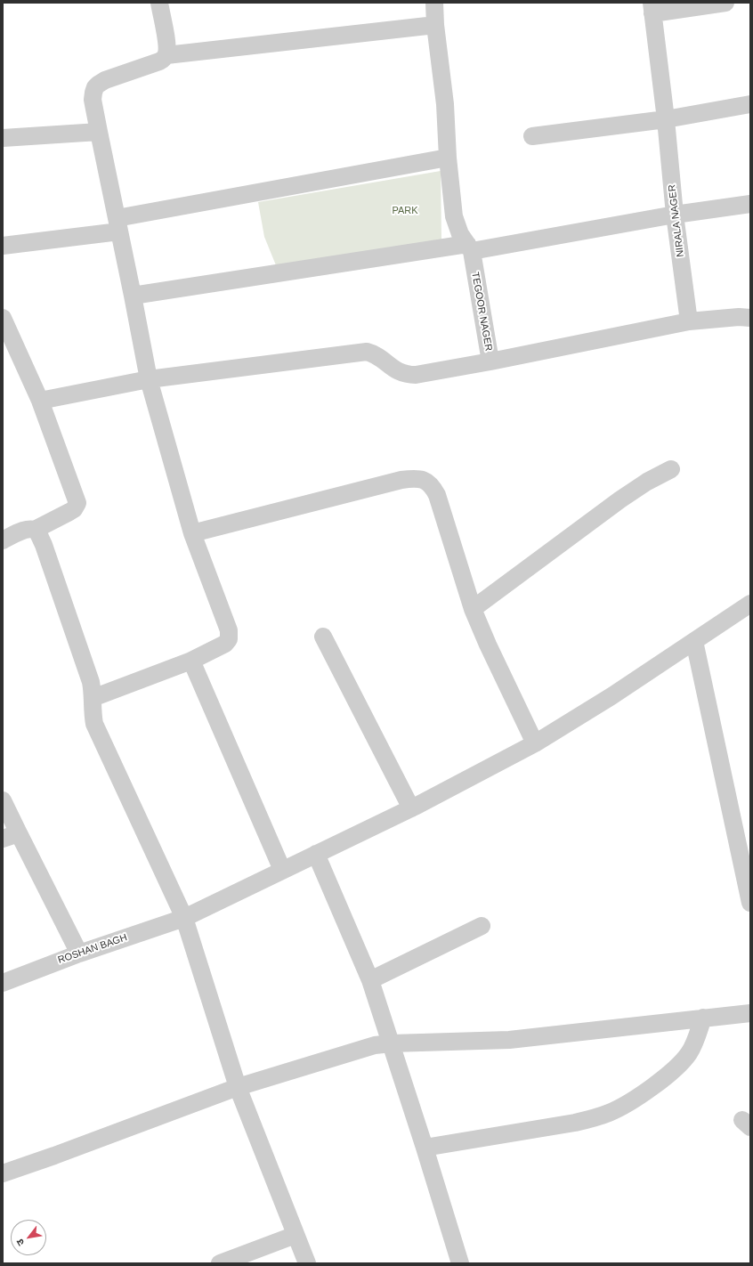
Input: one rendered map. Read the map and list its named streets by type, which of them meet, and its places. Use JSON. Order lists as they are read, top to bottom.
{
  "streets": {
    "street": ["NIRALA NAGER", "TEGOOR NAGER", "ROSHAN BAGH"]
  },
  "crossings": [
    ["NIRALA NAGER", "TEGOOR NAGER"]
  ],
  "parks": ["PARK"],
  "north": "bottom left"
}
